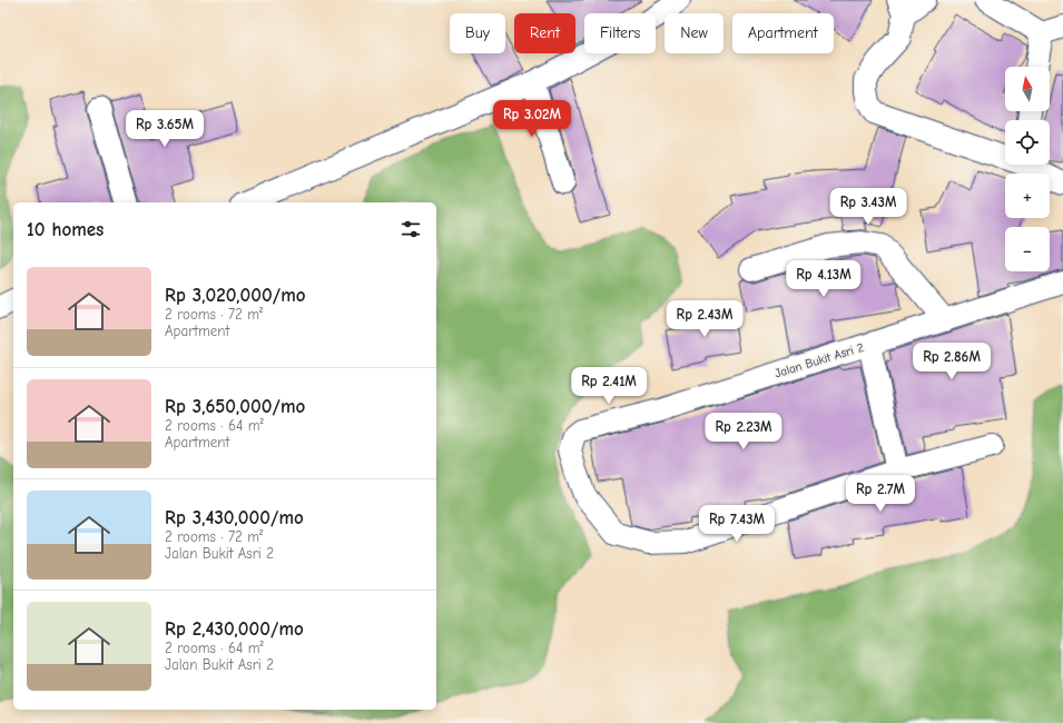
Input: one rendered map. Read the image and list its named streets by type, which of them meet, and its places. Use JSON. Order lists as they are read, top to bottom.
{
  "streets": {
    "street": ["Jalan Bukit Asri 2"]
  },
  "north": "top",
  "page": {
    "chip": [
      "Buy",
      "Rent",
      "Filters",
      "New",
      "Apartment"
    ],
    "map_buttons": ["+", "−"],
    "price": [
      "Rp 3.02M",
      "Rp 3.65M",
      "Rp 3.43M",
      "Rp 4.13M",
      "Rp 2.43M",
      "Rp 2.86M",
      "Rp 2.41M",
      "Rp 2.23M",
      "Rp 2.7M",
      "Rp 7.43M"
    ],
    "heading": "10 homes",
    "list": [
      {
        "name": "Rp 3,020,000/mo",
        "note": "2 rooms · 72 m² · Apartment"
      },
      {
        "name": "Rp 3,650,000/mo",
        "note": "2 rooms · 64 m² · Apartment"
      },
      {
        "name": "Rp 3,430,000/mo",
        "note": "2 rooms · 72 m² · Jalan Bukit Asri 2"
      },
      {
        "name": "Rp 2,430,000/mo",
        "note": "2 rooms · 64 m² · Jalan Bukit Asri 2"
      }
    ]
  }
}
